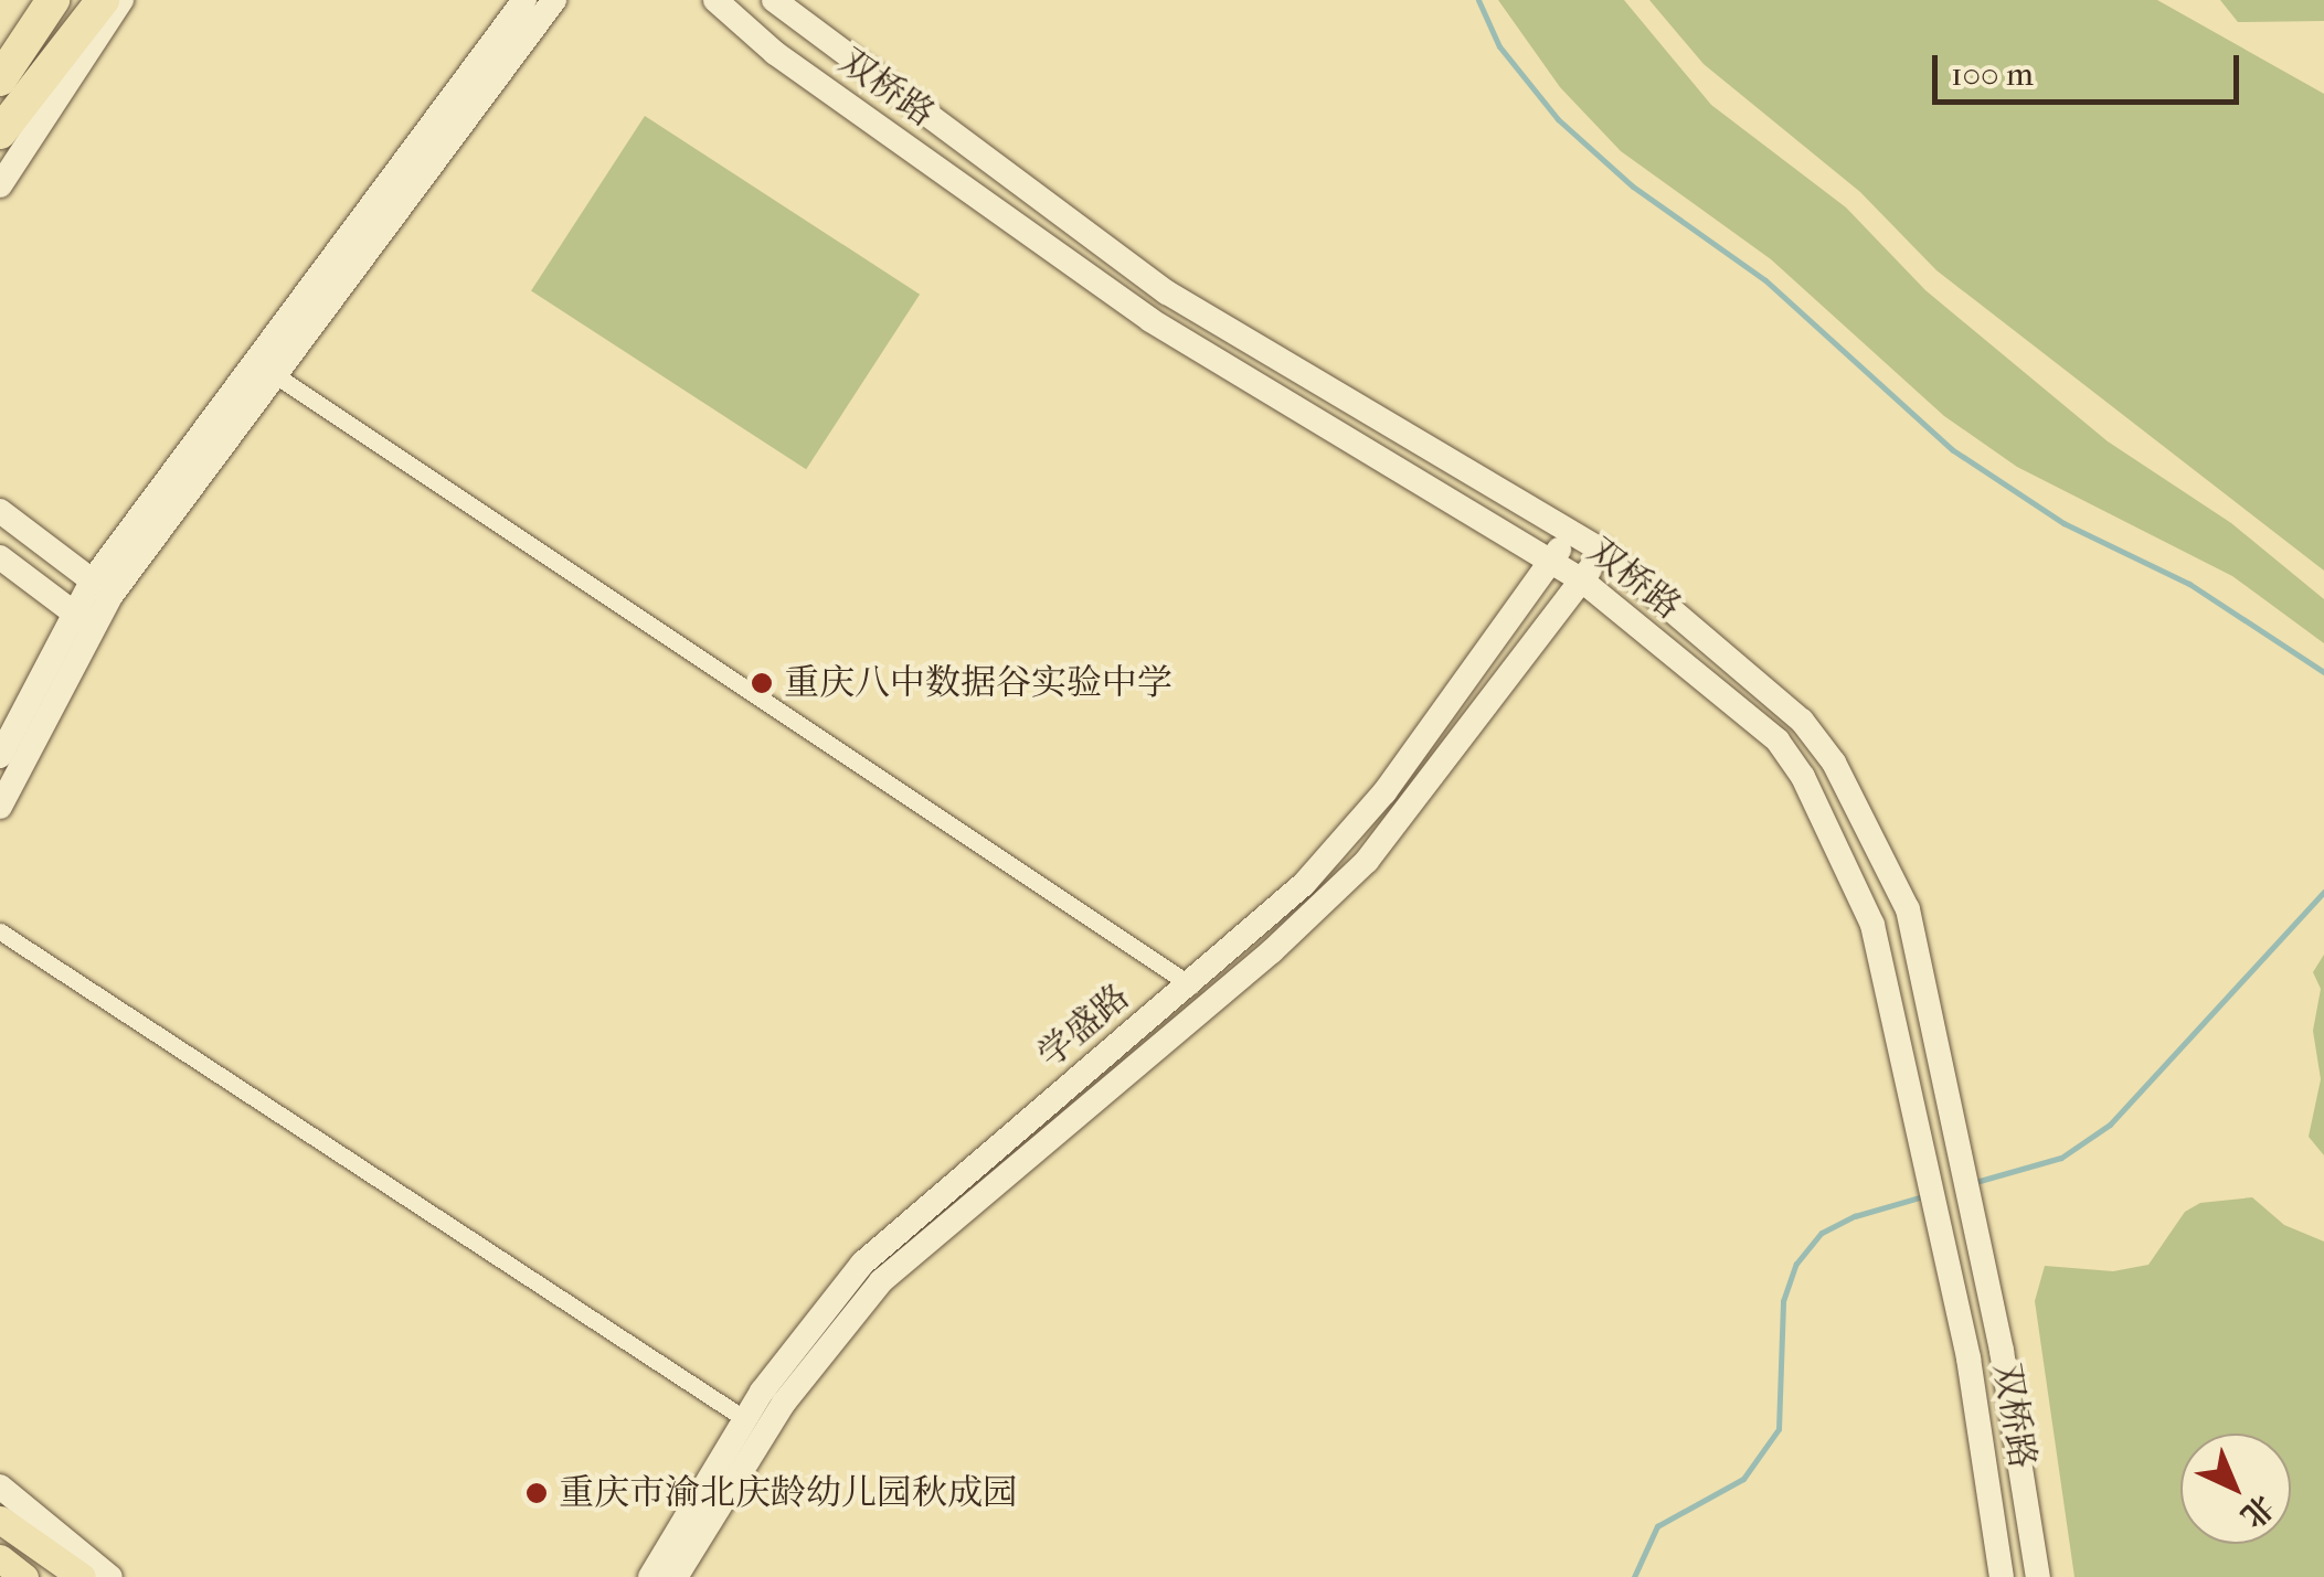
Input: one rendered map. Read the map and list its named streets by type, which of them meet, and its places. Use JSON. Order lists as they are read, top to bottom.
{
  "streets": {
    "main road": ["双桥路", "学盛路"]
  },
  "crossings": [
    ["双桥路", "学盛路"]
  ],
  "places": ["重庆八中数据谷实验中学", "重庆市渝北庆龄幼儿园秋成园"],
  "scale_bar": "100 m",
  "north": "bottom right"
}
